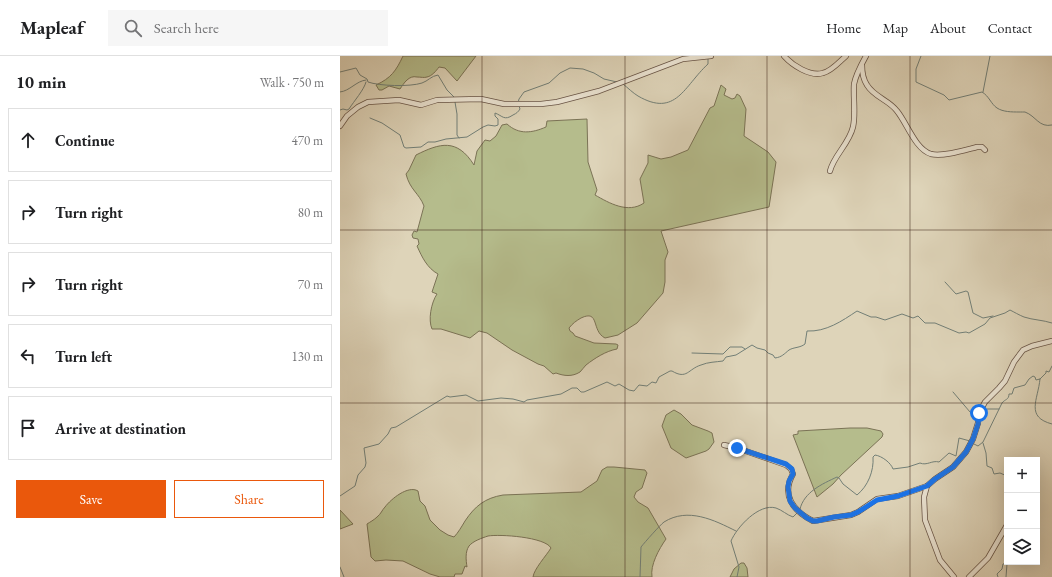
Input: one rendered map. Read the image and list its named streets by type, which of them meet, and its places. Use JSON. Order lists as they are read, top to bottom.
{
  "page": {
    "header": "Mapleaf",
    "search": "Search here",
    "nav": [
      "Home",
      "Map",
      "About",
      "Contact"
    ],
    "heading": ["10 min", "Walk · 750 m"],
    "list": [
      ["Continue", "470 m"],
      ["Turn right", "80 m"],
      ["Turn right", "70 m"],
      ["Turn left", "130 m"],
      "Arrive at destination"
    ],
    "map_buttons": ["+", "−"],
    "buttons": ["Save", "Share"]
  }
}
